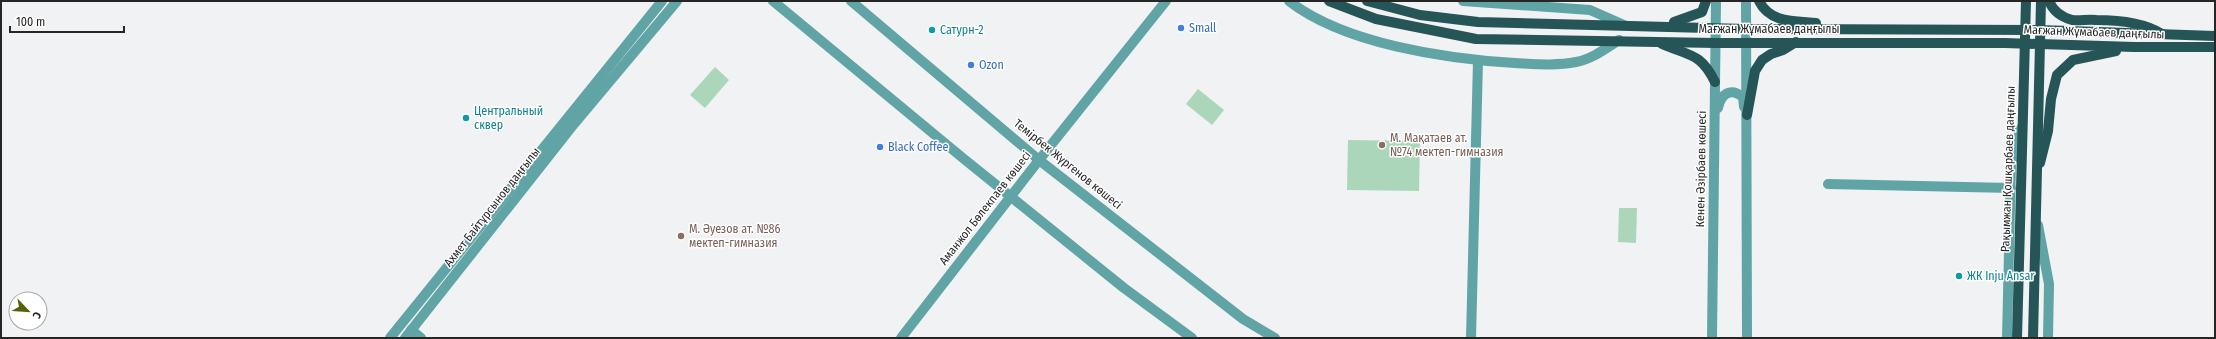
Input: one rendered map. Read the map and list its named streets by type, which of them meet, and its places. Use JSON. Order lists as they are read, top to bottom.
{
  "streets": {
    "main road": ["Мағжан Жұмабаев даңғылы", "Рақымжан Қошқарбаев даңғылы"],
    "street": [
      "Темірбек Жүргенов көшесі",
      "Кенен Әзірбаев көшесі",
      "Ахмет Байтұрсынов даңғылы",
      "Аманжол Бөлекпаев көшесі"
    ]
  },
  "crossings": [
    ["Мағжан Жұмабаев даңғылы", "Кенен Әзірбаев көшесі"],
    ["Мағжан Жұмабаев даңғылы", "Рақымжан Қошқарбаев даңғылы"],
    ["Темірбек Жүргенов көшесі", "Аманжол Бөлекпаев көшесі"]
  ],
  "places": [
    "Small",
    "Сатурн-2",
    "Ozon",
    "Центральный сквер",
    "М. Мақатаев ат. №74 мектеп-гимназия",
    "Black Coffee",
    "М. Әуезов ат. №86 мектеп-гимназия",
    "ЖК Inju Ansar"
  ],
  "scale_bar": "100 m",
  "north": "bottom right"
}
